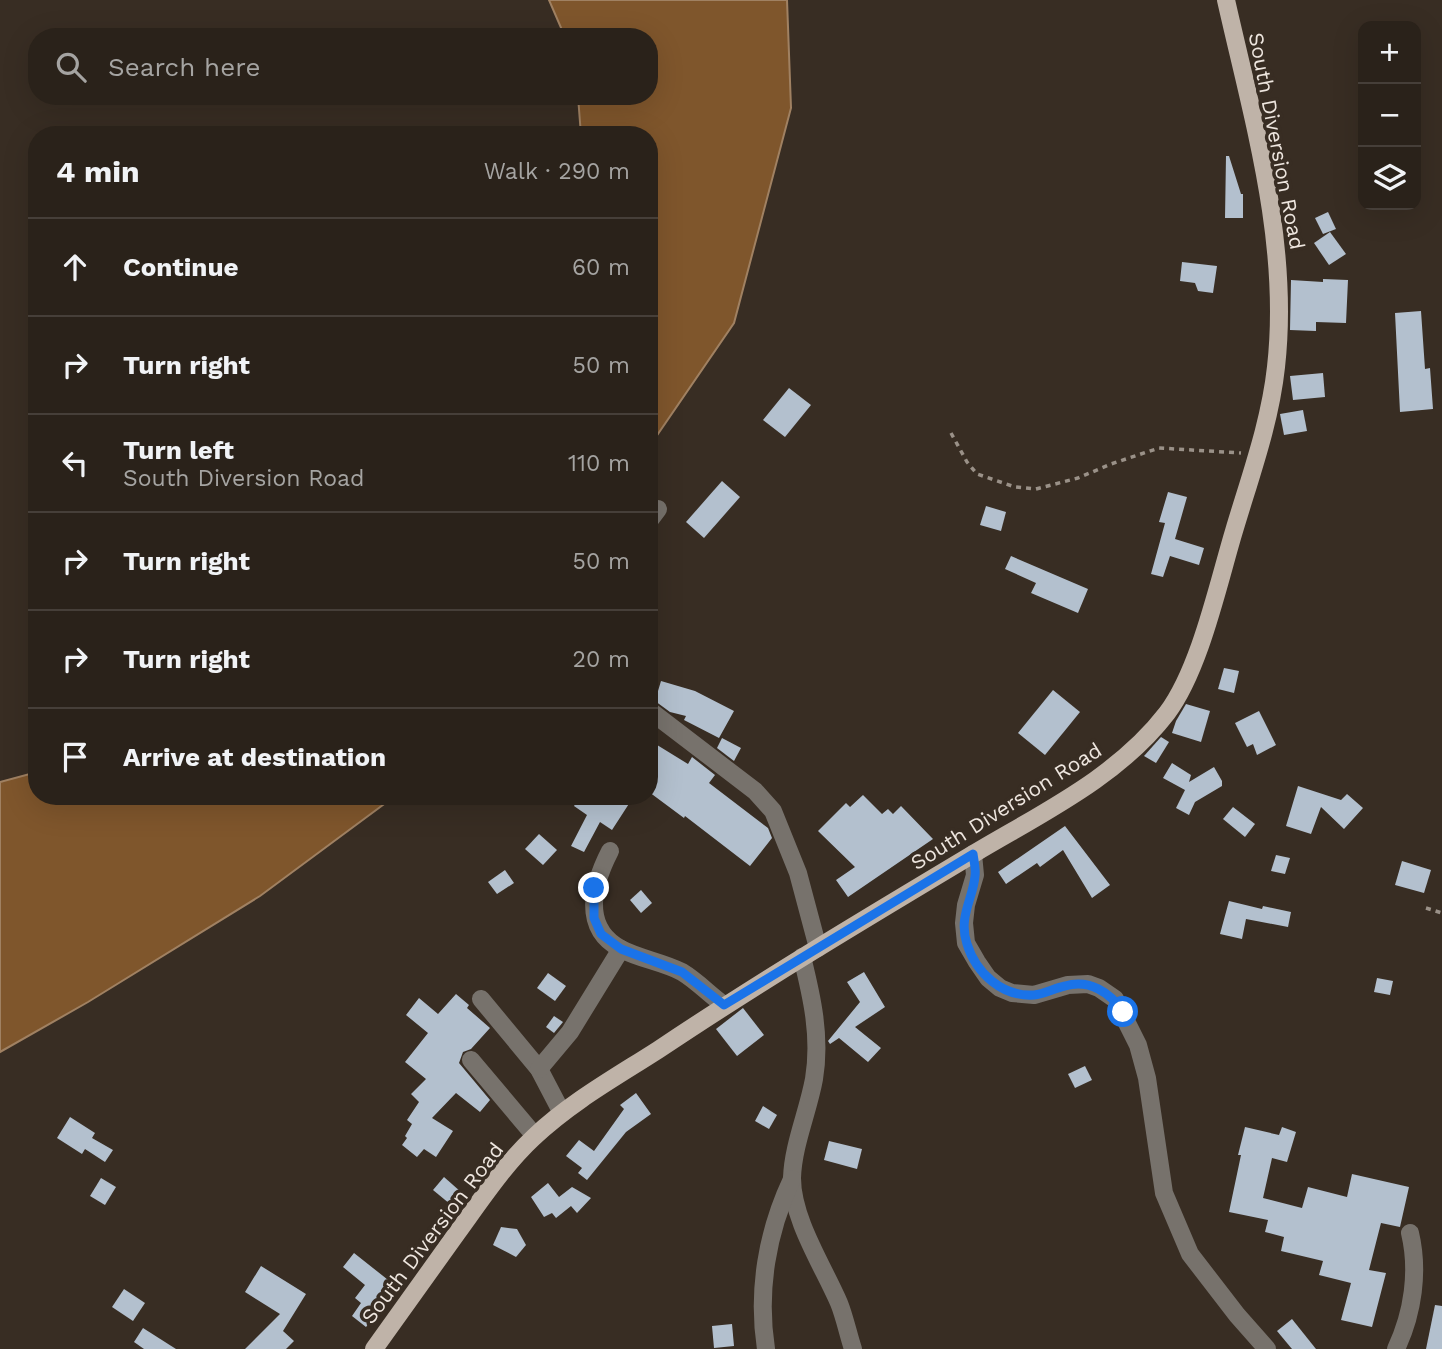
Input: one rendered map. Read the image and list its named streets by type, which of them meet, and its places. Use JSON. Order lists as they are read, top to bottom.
{
  "streets": {
    "main road": ["South Diversion Road"]
  },
  "page": {
    "map_buttons": ["+", "−"],
    "search": "Search here",
    "heading": ["4 min", "Walk · 290 m"],
    "list": [
      ["Continue", "60 m"],
      ["Turn right", "50 m"],
      ["Turn left", "South Diversion Road", "110 m"],
      ["Turn right", "50 m"],
      ["Turn right", "20 m"],
      "Arrive at destination"
    ]
  }
}
